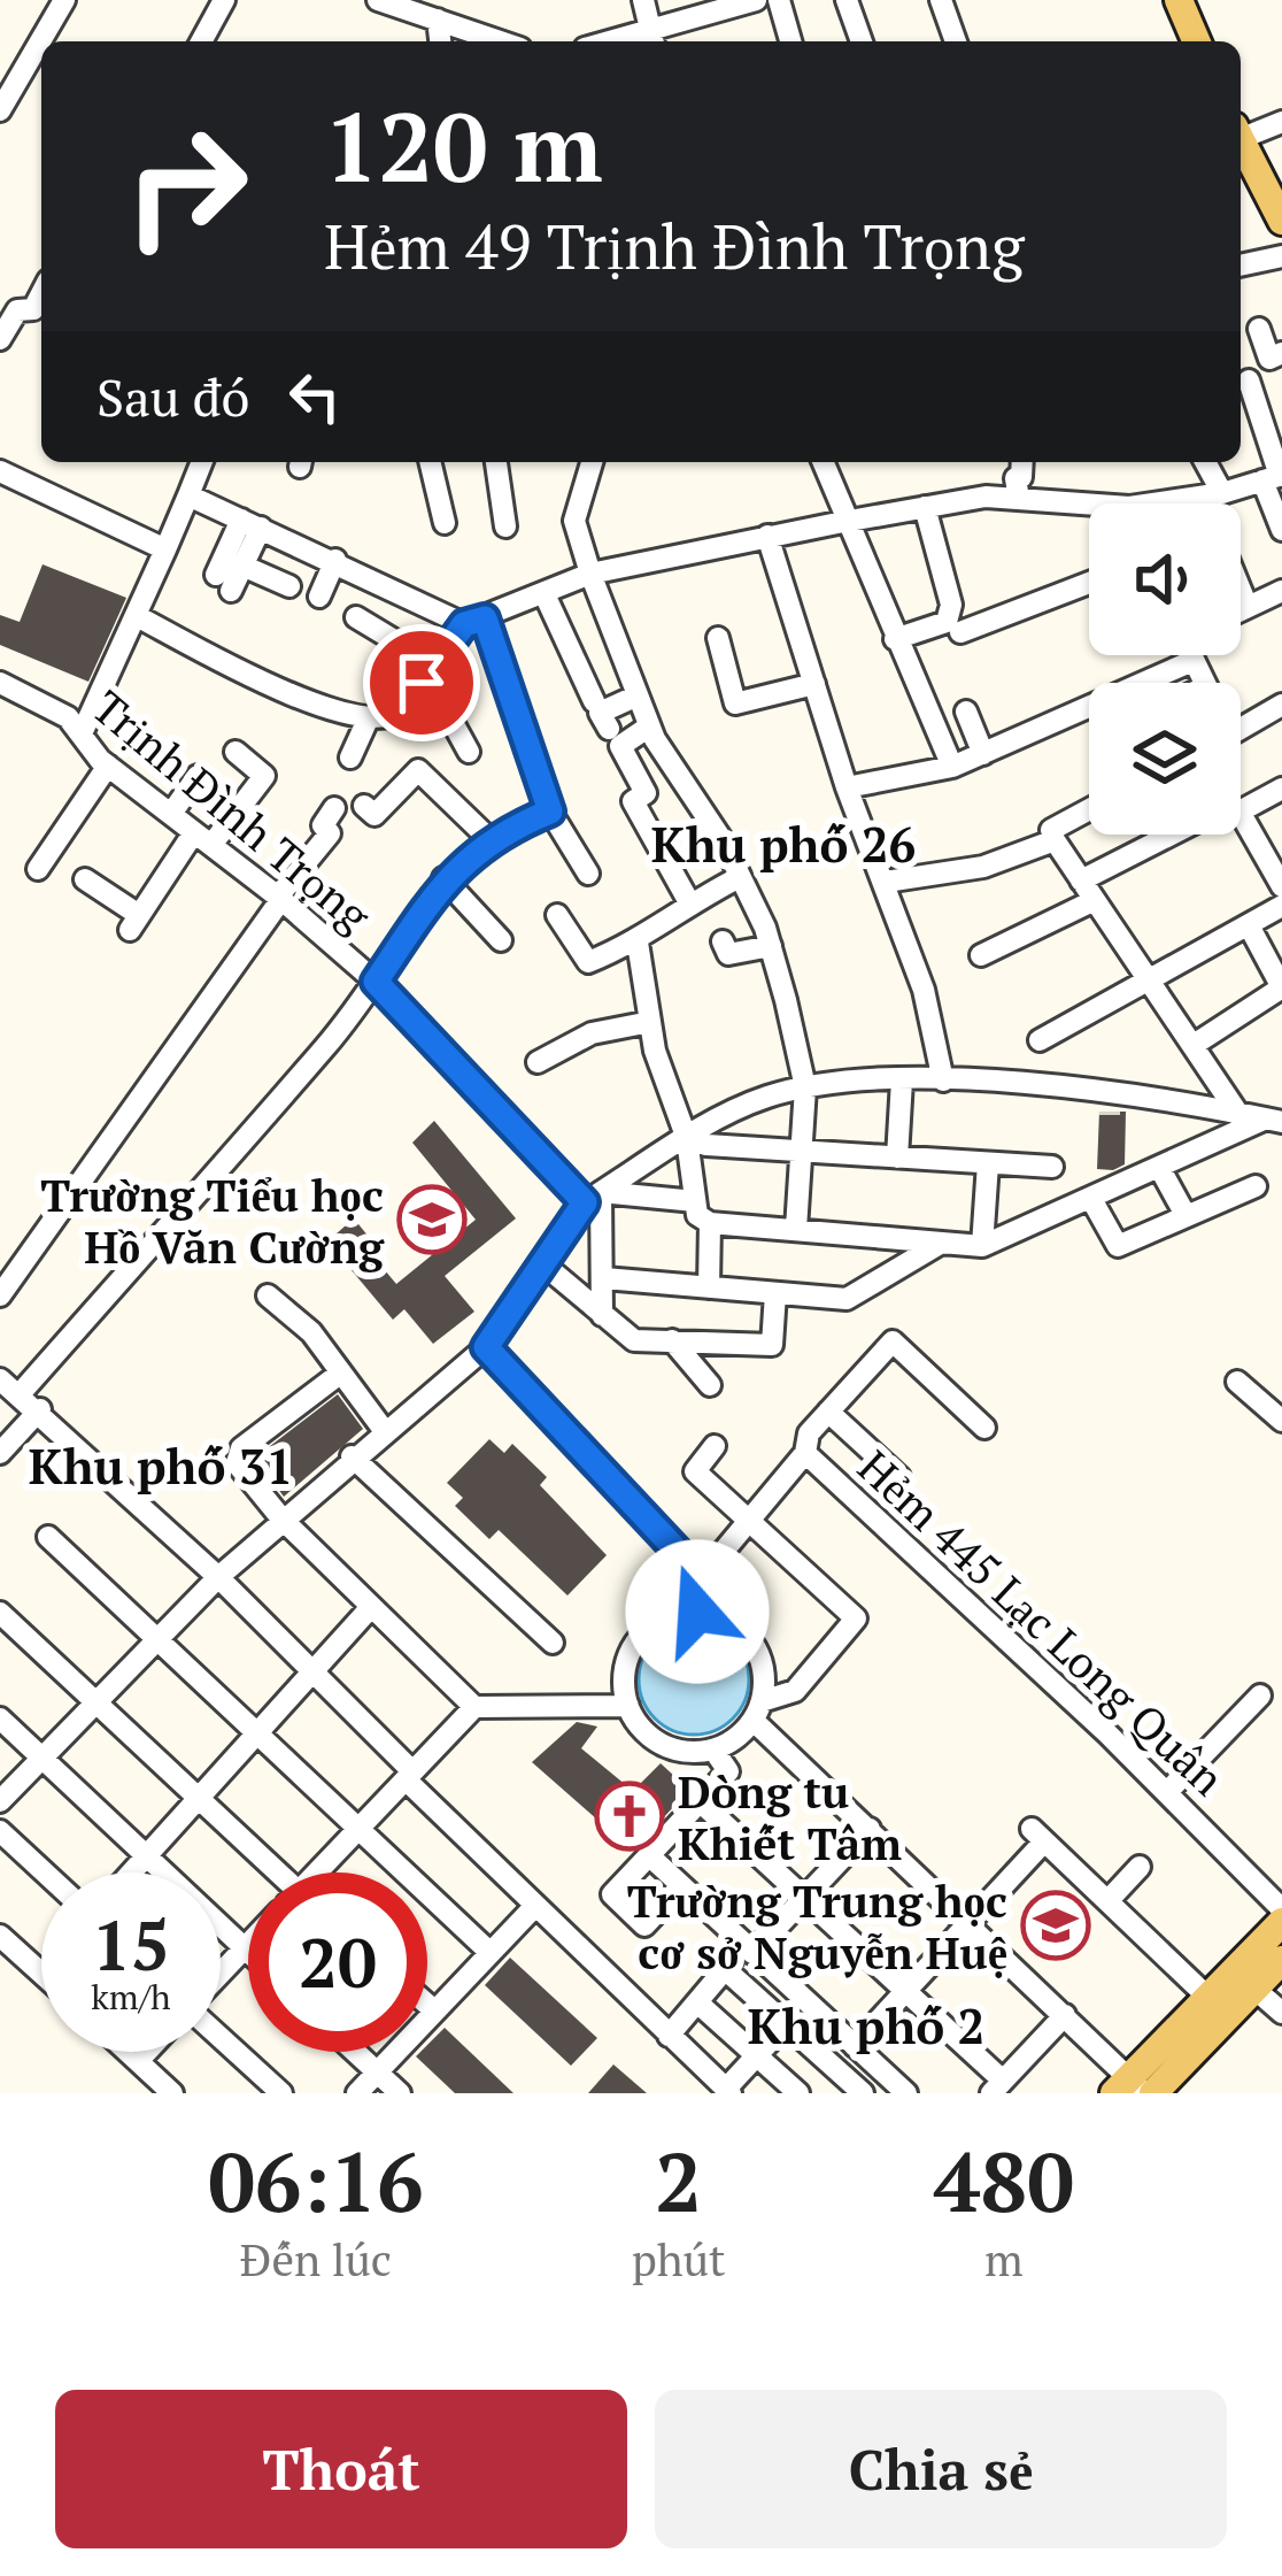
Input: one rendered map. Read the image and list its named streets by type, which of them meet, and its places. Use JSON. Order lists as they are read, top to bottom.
{
  "streets": {
    "street": ["Trịnh Đình Trọng", "Hẻm 445 Lạc Long Quân"]
  },
  "districts": ["Khu phố 26", "Khu phố 31", "Khu phố 2"],
  "places": {
    "school or university": ["Trường Tiểu học Hồ Văn Cường", "Trường Trung học cơ sở Nguyễn Huệ"],
    "church": ["Dòng tu Khiết Tâm"]
  },
  "page": {
    "turn": ["120 m", "Hẻm 49 Trịnh Đình Trọng"],
    "then": "Sau đó",
    "speed": "15 km/h",
    "limit": "20",
    "eta": [
      "06:16",
      "Đến lúc",
      "2",
      "phút",
      "480",
      "m"
    ],
    "buttons": ["Thoát", "Chia sẻ"]
  }
}
